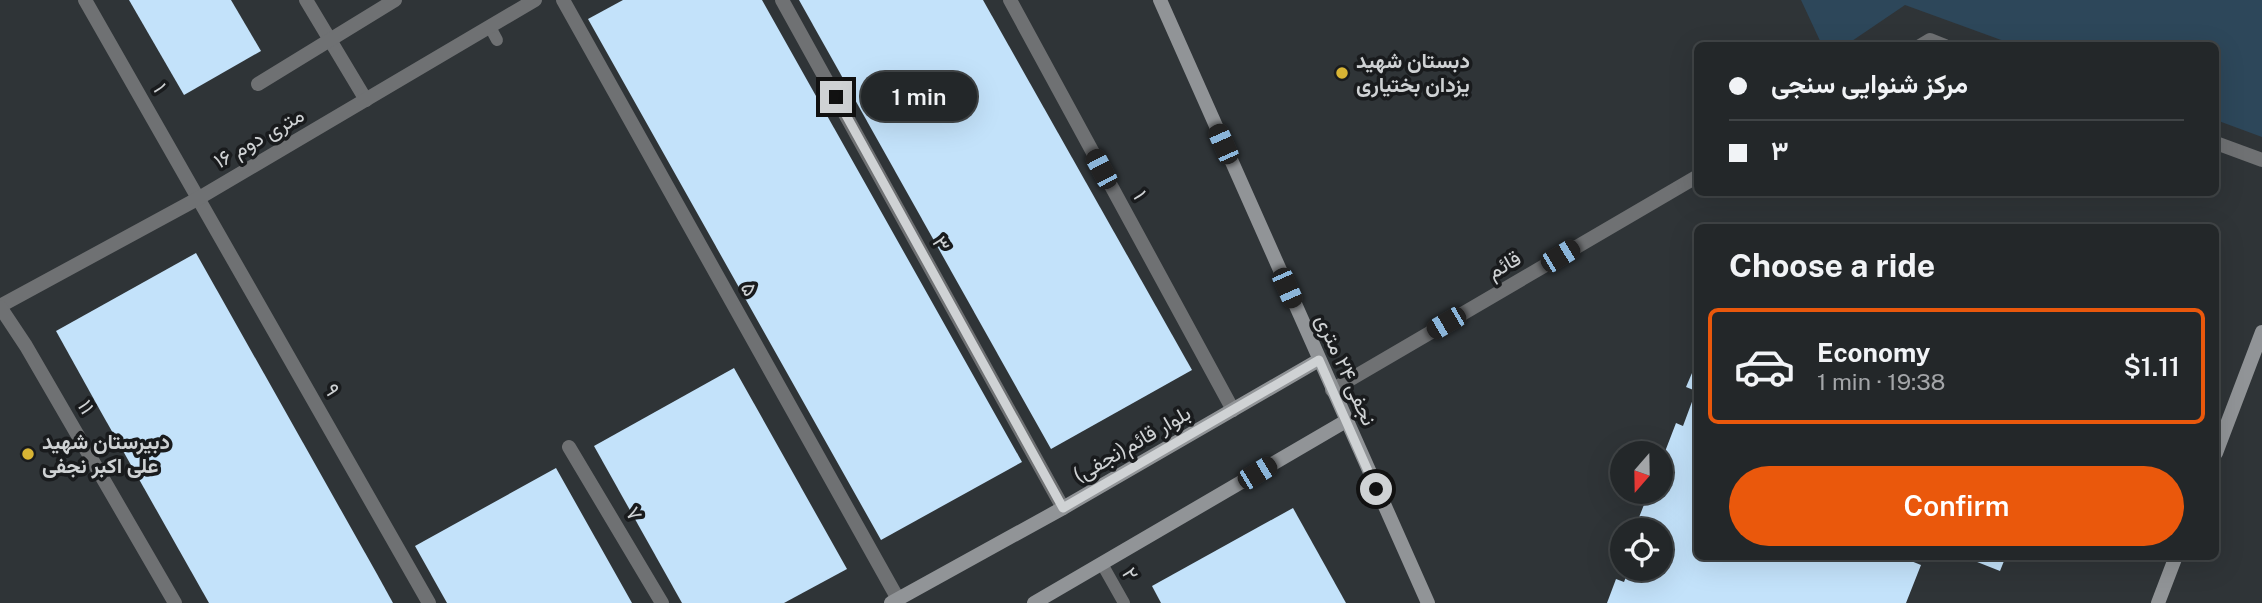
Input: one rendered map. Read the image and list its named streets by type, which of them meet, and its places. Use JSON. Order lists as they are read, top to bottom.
{
  "streets": {
    "street": [
      "۱",
      "۱۶ متری دوم",
      "۳",
      "قائم",
      "۵",
      "نجفی ۲۴ متری",
      "۹",
      "۱۱",
      "بلوار قائم(نجفی)",
      "۷"
    ],
    "lane": ["۲"]
  },
  "crossings": [
    ["۱", "۱۶ متری دوم"],
    ["۱", "۹"],
    ["۱", "بلوار قائم(نجفی)"],
    ["۱۶ متری دوم", "۹"],
    ["۱۶ متری دوم", "۱۱"],
    ["۳", "بلوار قائم(نجفی)"],
    ["قائم", "نجفی ۲۴ متری"],
    ["۵", "بلوار قائم(نجفی)"],
    ["نجفی ۲۴ متری", "بلوار قائم(نجفی)"]
  ],
  "places": ["دبستان شهید یزدان بختیاری", "دبیرستان شهید علی اکبر نجفی"],
  "north": "bottom",
  "page": {
    "banner": ["مرکز شنوایی سنجی", "۳"],
    "bubble": "1 min",
    "heading": "Choose a ride",
    "list": [
      {
        "name": "Economy",
        "note": "1 min · 19:38",
        "value": "$1.11"
      }
    ],
    "buttons": "Confirm"
  }
}
